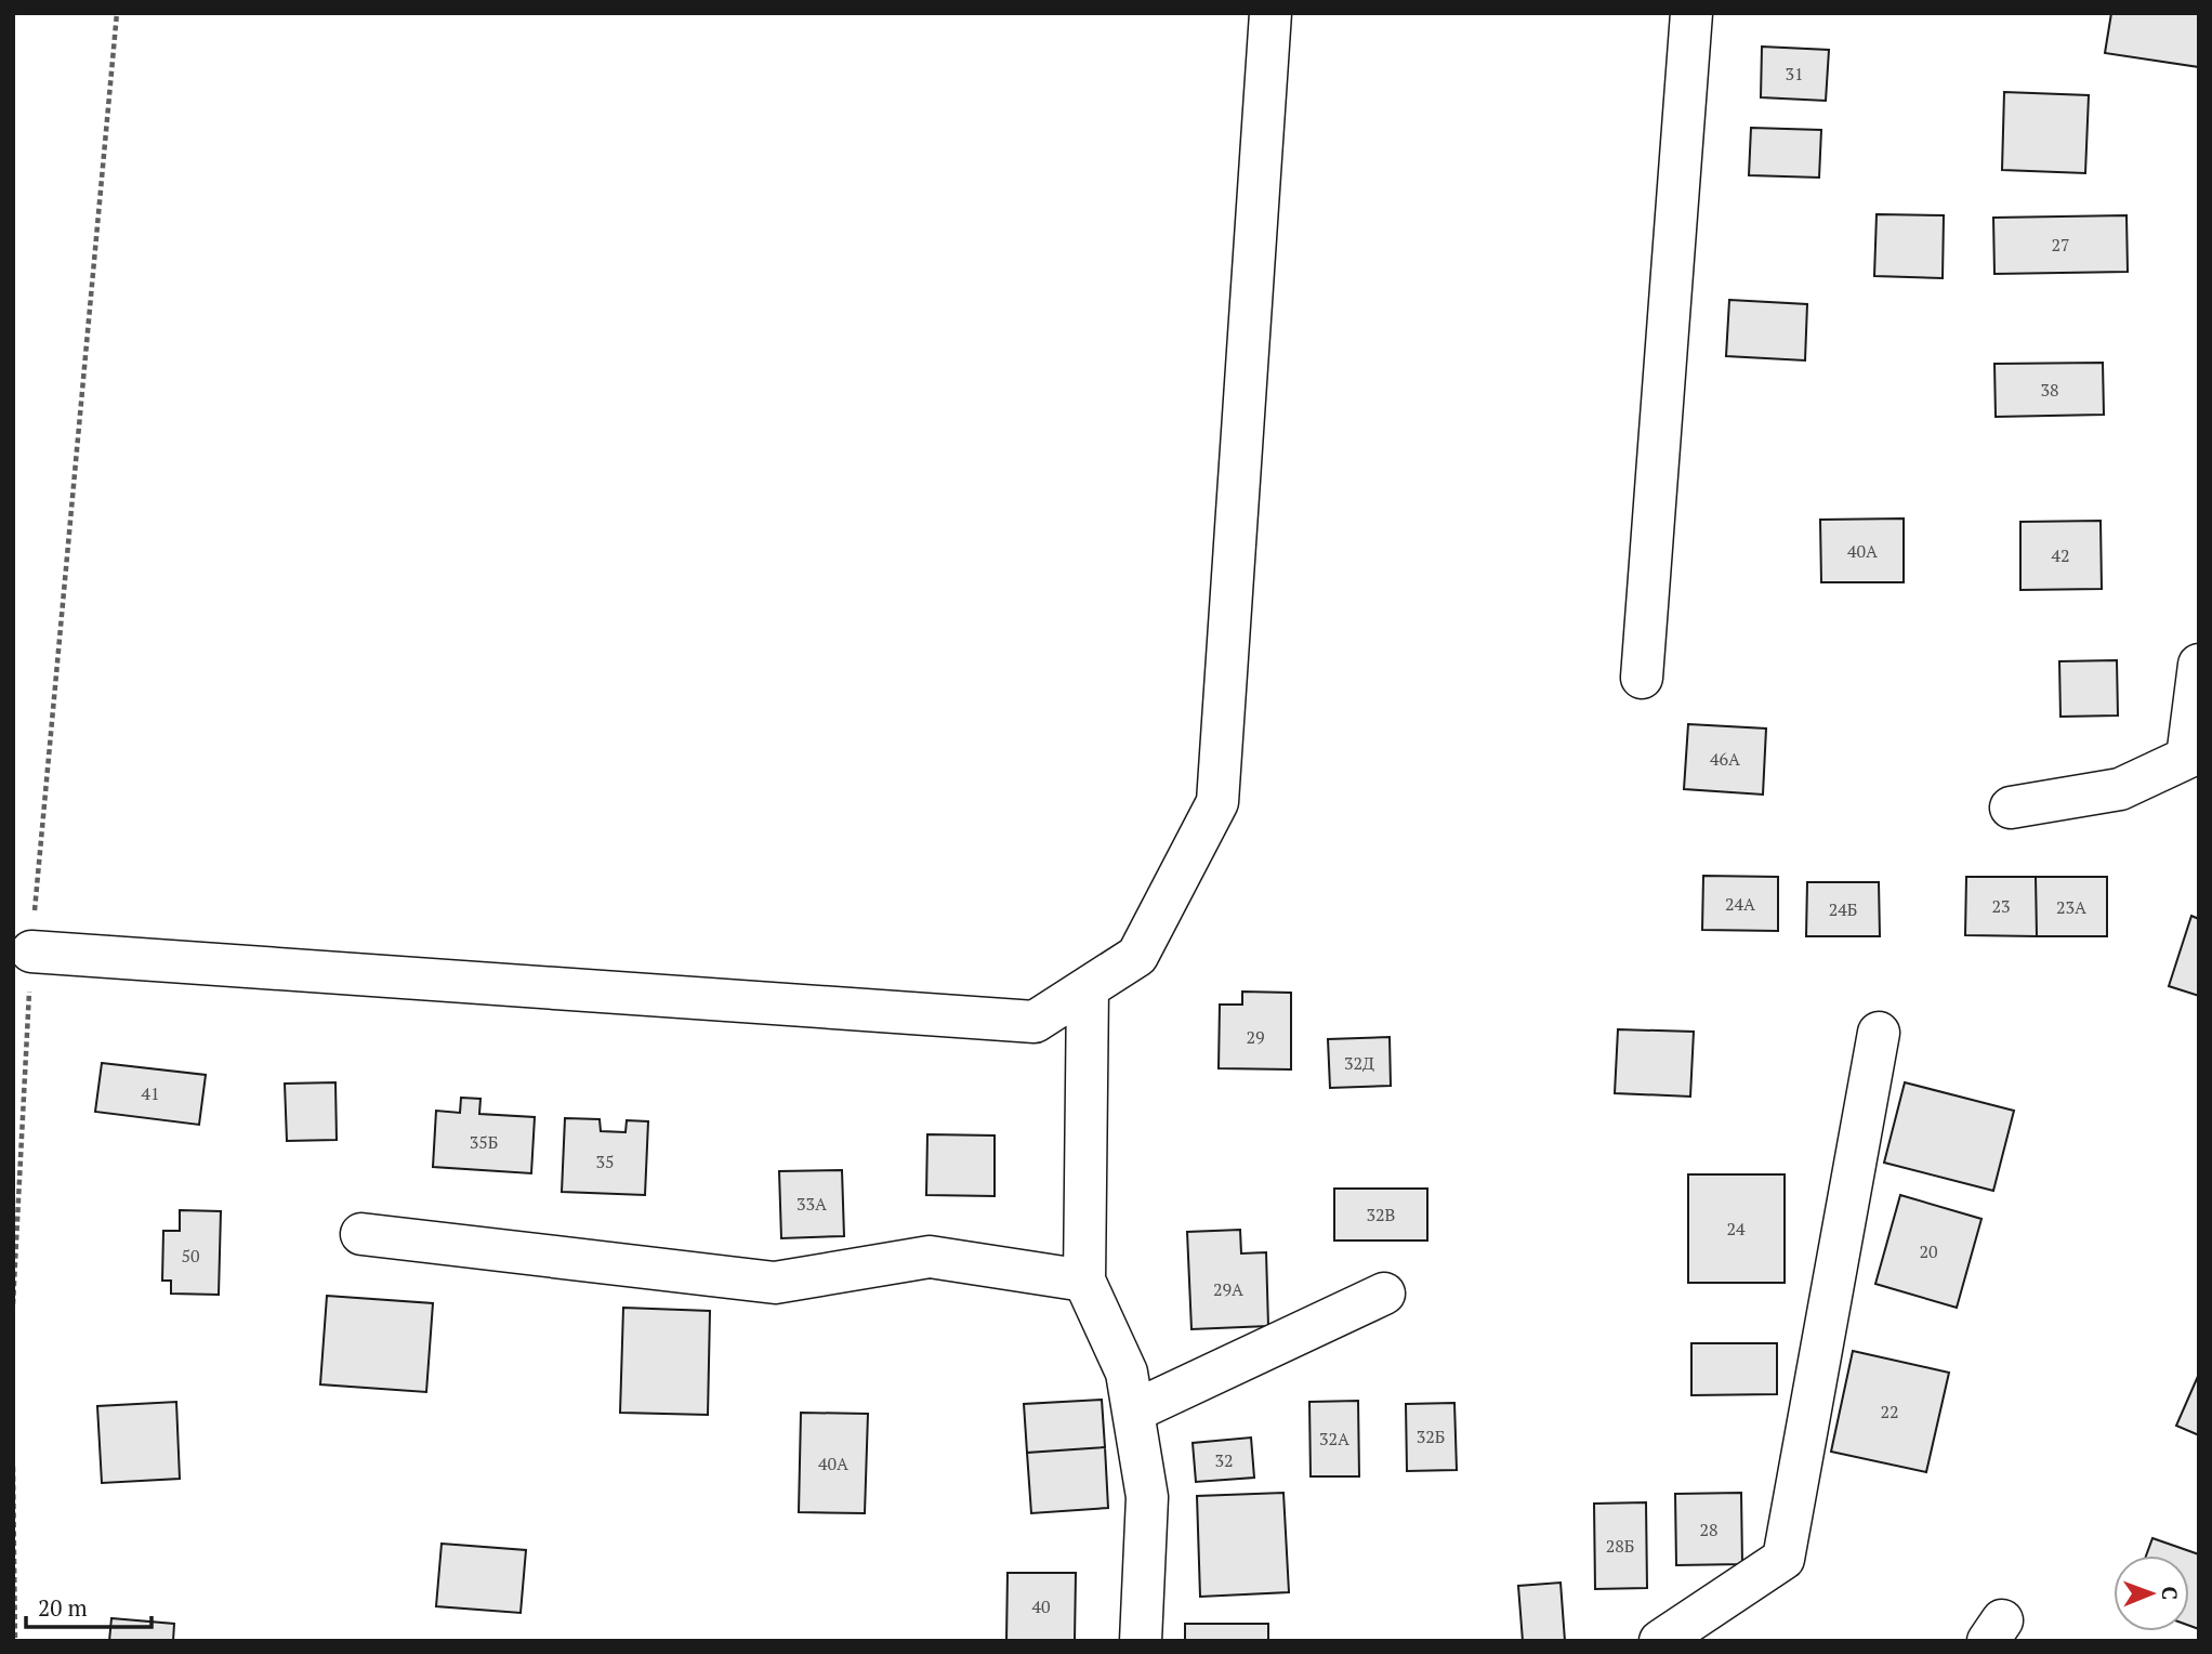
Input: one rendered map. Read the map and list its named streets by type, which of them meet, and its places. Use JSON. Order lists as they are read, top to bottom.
{
  "house_numbers": [
    "31",
    "27",
    "38",
    "40А",
    "42",
    "46А",
    "24А",
    "23",
    "23А",
    "24Б",
    "29",
    "32Д",
    "41",
    "35Б",
    "35",
    "33А",
    "32В",
    "24",
    "20",
    "50",
    "29А",
    "22",
    "32Б",
    "32А",
    "32",
    "40А",
    "28",
    "28Б",
    "40"
  ],
  "scale_bar": "20 m",
  "north": "right"
}
